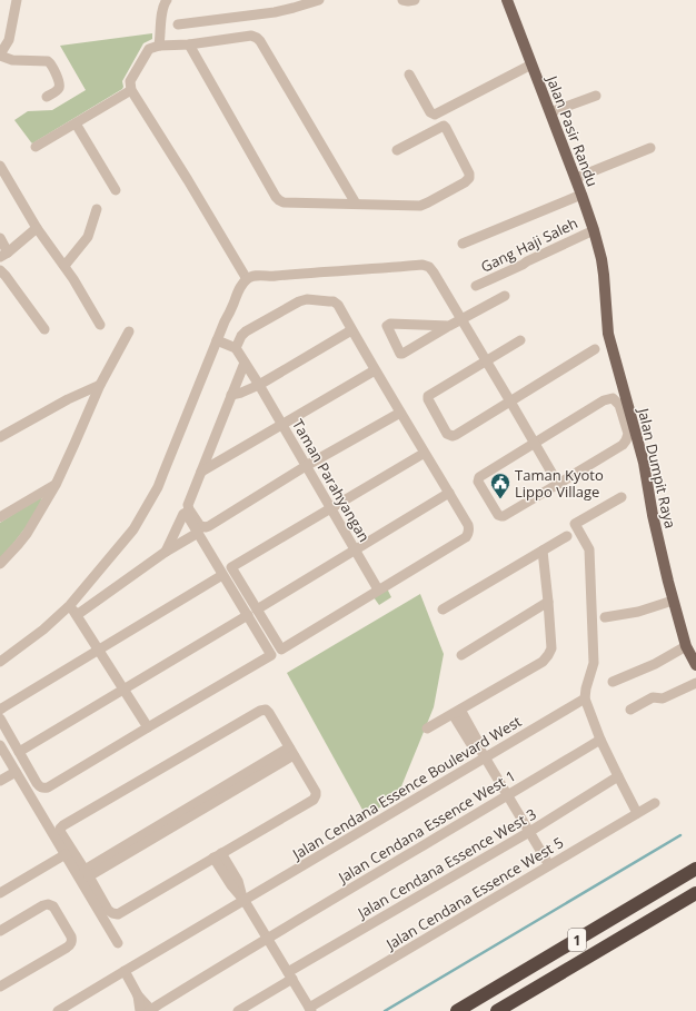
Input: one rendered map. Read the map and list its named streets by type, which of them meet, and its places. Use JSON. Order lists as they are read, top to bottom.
{
  "streets": {
    "highway": ["1"],
    "main road": ["Jalan Pasir Randu", "Jalan Dumpit Raya"],
    "street": [
      "Gang Haji Saleh",
      "Taman Parahyangan",
      "Jalan Cendana Essence Boulevard West",
      "Jalan Cendana Essence West 1",
      "Jalan Cendana Essence West 3",
      "Jalan Cendana Essence West 5"
    ]
  },
  "crossings": [
    ["Jalan Pasir Randu", "Gang Haji Saleh"],
    ["Jalan Pasir Randu", "Jalan Dumpit Raya"]
  ],
  "places": {
    "public building": ["Taman Kyoto Lippo Village"]
  }
}
